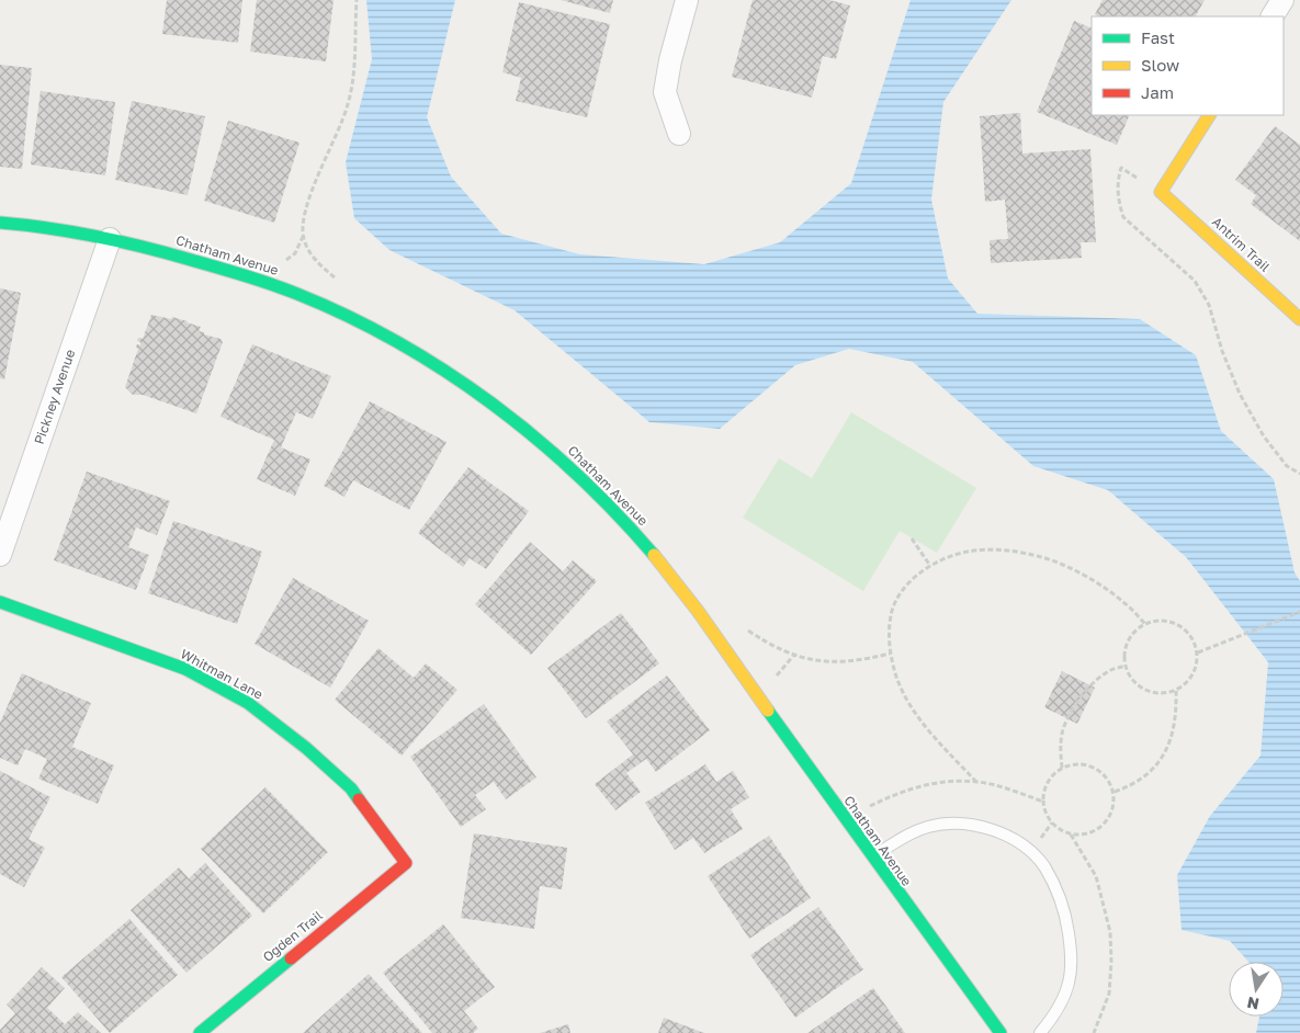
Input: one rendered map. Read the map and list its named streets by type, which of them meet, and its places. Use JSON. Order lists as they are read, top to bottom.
{
  "streets": {
    "street": [
      "Antrim Trail",
      "Chatham Avenue",
      "Pickney Avenue",
      "Whitman Lane",
      "Ogden Trail"
    ]
  },
  "crossings": [
    ["Chatham Avenue", "Pickney Avenue"],
    ["Whitman Lane", "Ogden Trail"]
  ],
  "legend": ["Fast", "Slow", "Jam"],
  "north": "bottom"
}
